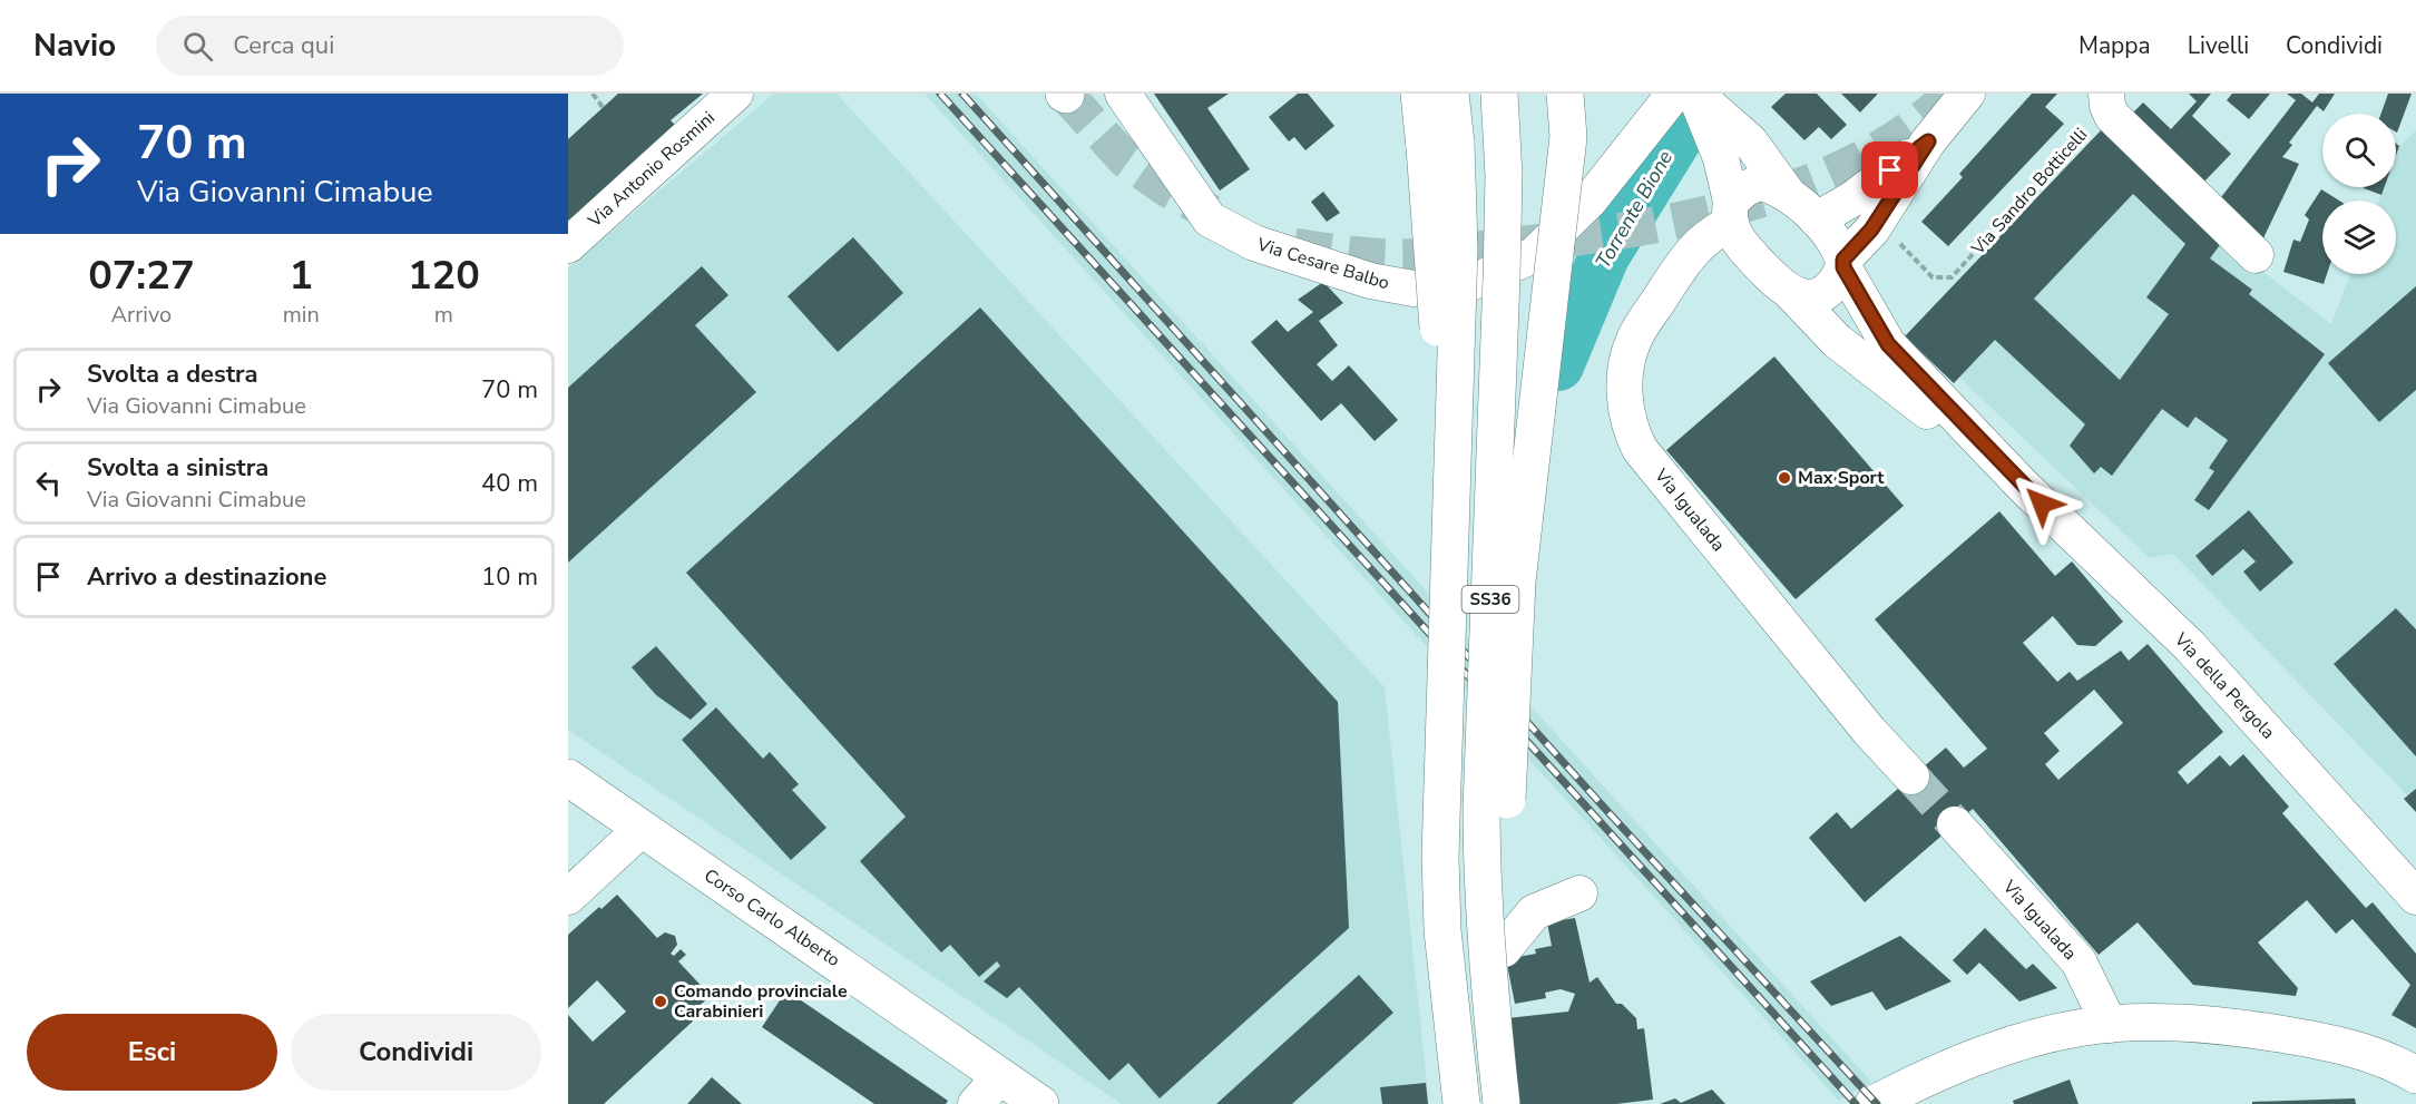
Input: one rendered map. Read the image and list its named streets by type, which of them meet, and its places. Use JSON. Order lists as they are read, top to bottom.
{
  "streets": {
    "main road": ["SS36", "Corso Carlo Alberto"],
    "street": [
      "Via Antonio Rosmini",
      "Via Cesare Balbo",
      "Via Igualada",
      "Via della Pergola"
    ],
    "path": ["Via Sandro Botticelli"]
  },
  "crossings": [
    ["Via Igualada", "Via della Pergola"]
  ],
  "water": ["Torrente Bione"],
  "places": ["Max Sport", "Comando provinciale Carabinieri"],
  "page": {
    "header": "Navio",
    "search": "Cerca qui",
    "nav": ["Mappa", "Livelli", "Condividi"],
    "turn": ["70 m", "Via Giovanni Cimabue"],
    "eta": [
      "07:27",
      "Arrivo",
      "1",
      "min",
      "120",
      "m"
    ],
    "list": [
      {
        "name": "Svolta a destra",
        "note": "Via Giovanni Cimabue",
        "value": "70 m"
      },
      {
        "name": "Svolta a sinistra",
        "note": "Via Giovanni Cimabue",
        "value": "40 m"
      },
      {
        "name": "Arrivo a destinazione",
        "value": "10 m"
      }
    ],
    "buttons": ["Esci", "Condividi"]
  }
}
